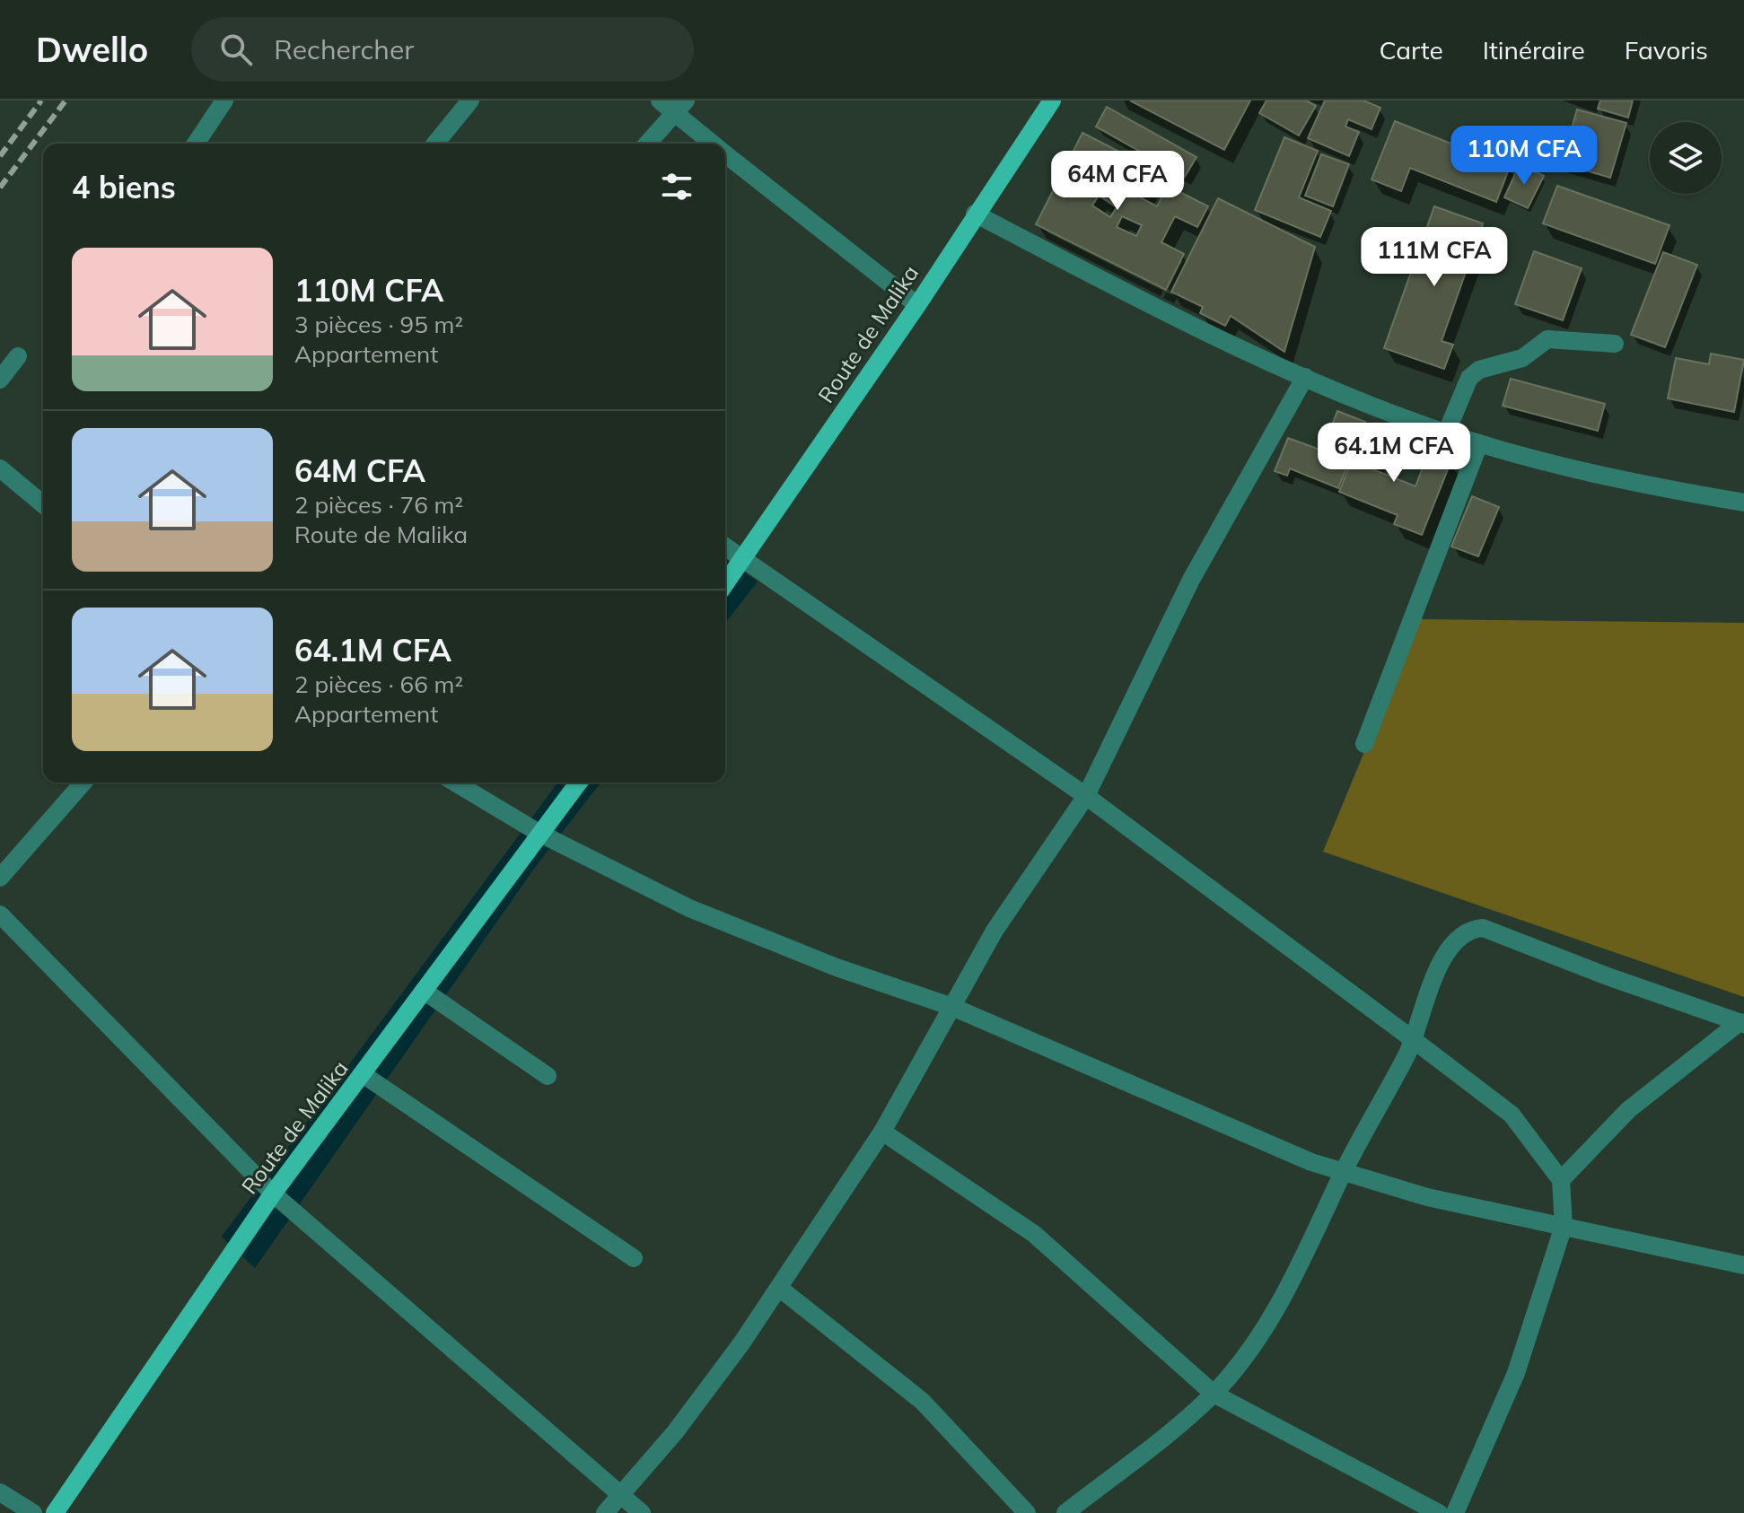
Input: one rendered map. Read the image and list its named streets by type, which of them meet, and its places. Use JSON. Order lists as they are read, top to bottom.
{
  "streets": {
    "main road": ["Route de Malika"]
  },
  "page": {
    "header": "Dwello",
    "search": "Rechercher",
    "nav": ["Carte", "Itinéraire", "Favoris"],
    "price": [
      "110M CFA",
      "64M CFA",
      "111M CFA",
      "64.1M CFA"
    ],
    "heading": "4 biens",
    "list": [
      {
        "name": "110M CFA",
        "note": "3 pièces · 95 m² · Appartement"
      },
      {
        "name": "64M CFA",
        "note": "2 pièces · 76 m² · Route de Malika"
      },
      {
        "name": "64.1M CFA",
        "note": "2 pièces · 66 m² · Appartement"
      }
    ]
  }
}
